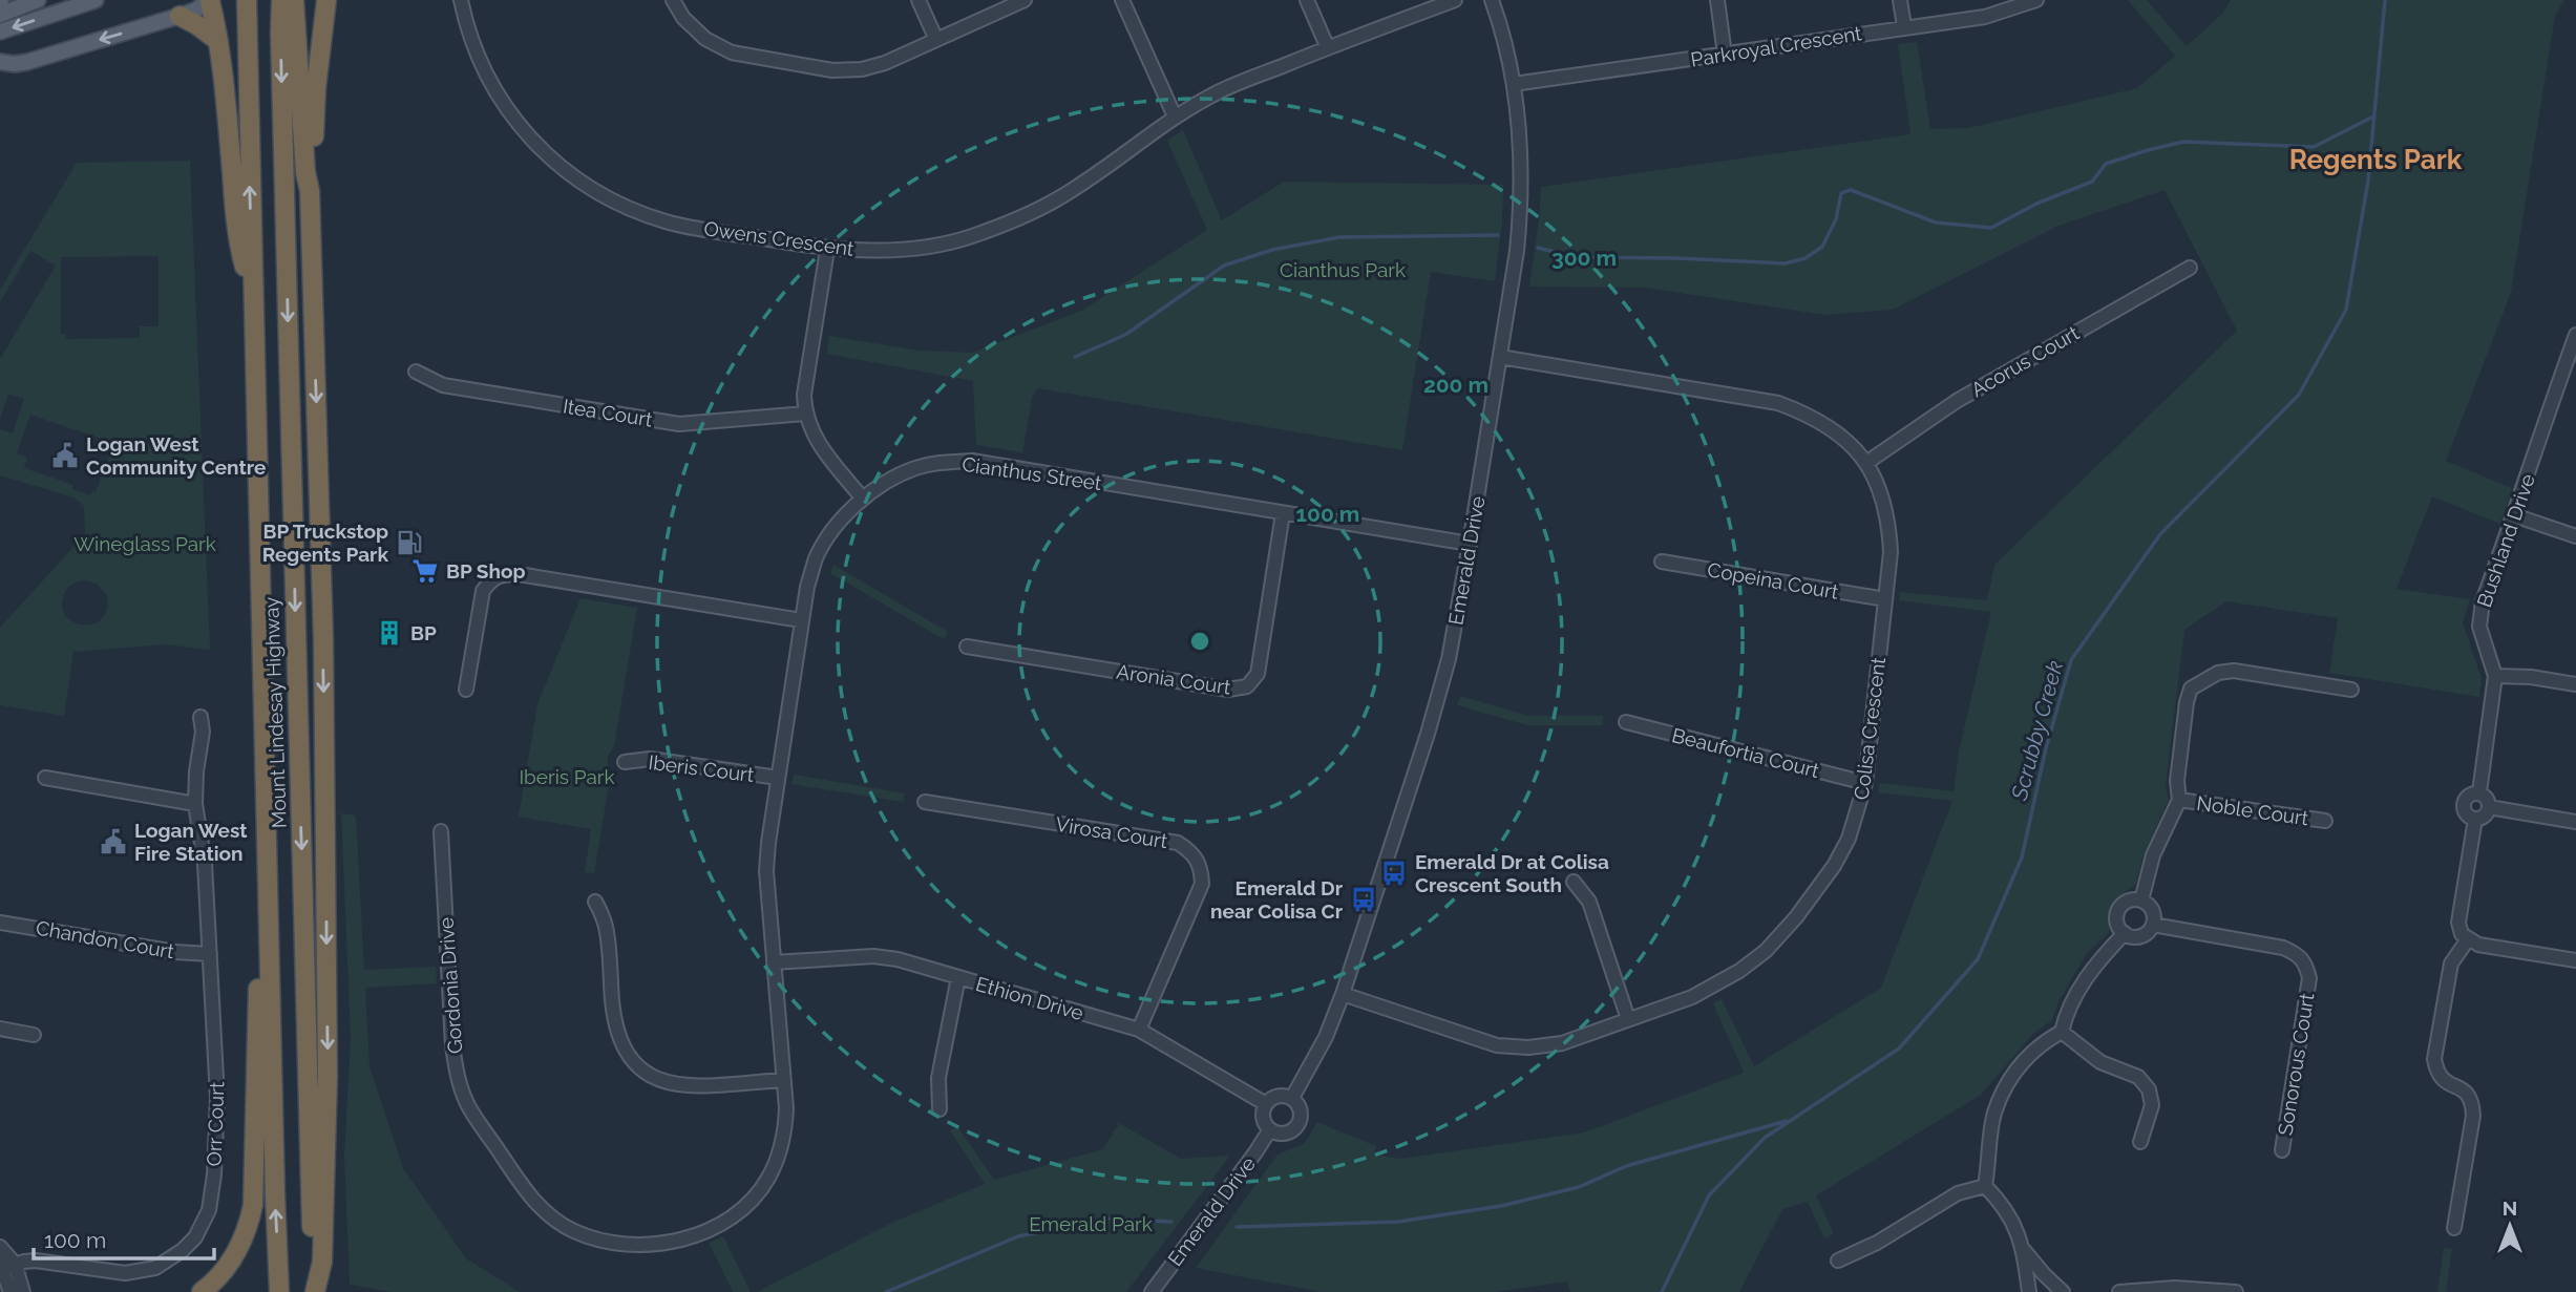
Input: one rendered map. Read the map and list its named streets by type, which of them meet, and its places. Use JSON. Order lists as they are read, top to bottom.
{
  "streets": {
    "highway": ["Mount Lindesay Highway"],
    "street": [
      "Parkroyal Crescent",
      "Owens Crescent",
      "Acorus Court",
      "Itea Court",
      "Cianthus Street",
      "Bushland Drive",
      "Emerald Drive",
      "Copeina Court",
      "Aronia Court",
      "Colisa Crescent",
      "Beaufortia Court",
      "Iberis Court",
      "Noble Court",
      "Virosa Court",
      "Chandon Court",
      "Gordonia Drive",
      "Ethion Drive",
      "Sonorous Court",
      "Orr Court"
    ]
  },
  "crossings": [
    ["Parkroyal Crescent", "Emerald Drive"],
    ["Acorus Court", "Colisa Crescent"],
    ["Cianthus Street", "Emerald Drive"],
    ["Cianthus Street", "Aronia Court"],
    ["Cianthus Street", "Iberis Court"],
    ["Cianthus Street", "Gordonia Drive"],
    ["Cianthus Street", "Ethion Drive"],
    ["Emerald Drive", "Colisa Crescent"],
    ["Emerald Drive", "Ethion Drive"],
    ["Copeina Court", "Colisa Crescent"],
    ["Colisa Crescent", "Beaufortia Court"],
    ["Virosa Court", "Ethion Drive"],
    ["Chandon Court", "Orr Court"],
    ["Gordonia Drive", "Ethion Drive"]
  ],
  "districts": ["Regents Park"],
  "water": ["Scrubby Creek"],
  "parks": [
    "Cianthus Park",
    "Wineglass Park",
    "Iberis Park",
    "Emerald Park"
  ],
  "places": {
    "public building": ["Logan West Community Centre", "Logan West Fire Station"],
    "fuel station": ["BP Truckstop Regents Park"],
    "supermarket": ["BP Shop"],
    "building": ["BP"],
    "bus stop": ["Emerald Dr at Colisa Crescent South", "Emerald Dr near Colisa Cr"]
  },
  "scale_bar": "100 m",
  "north": "top",
  "rings": ["300 m", "200 m", "100 m"]
}
